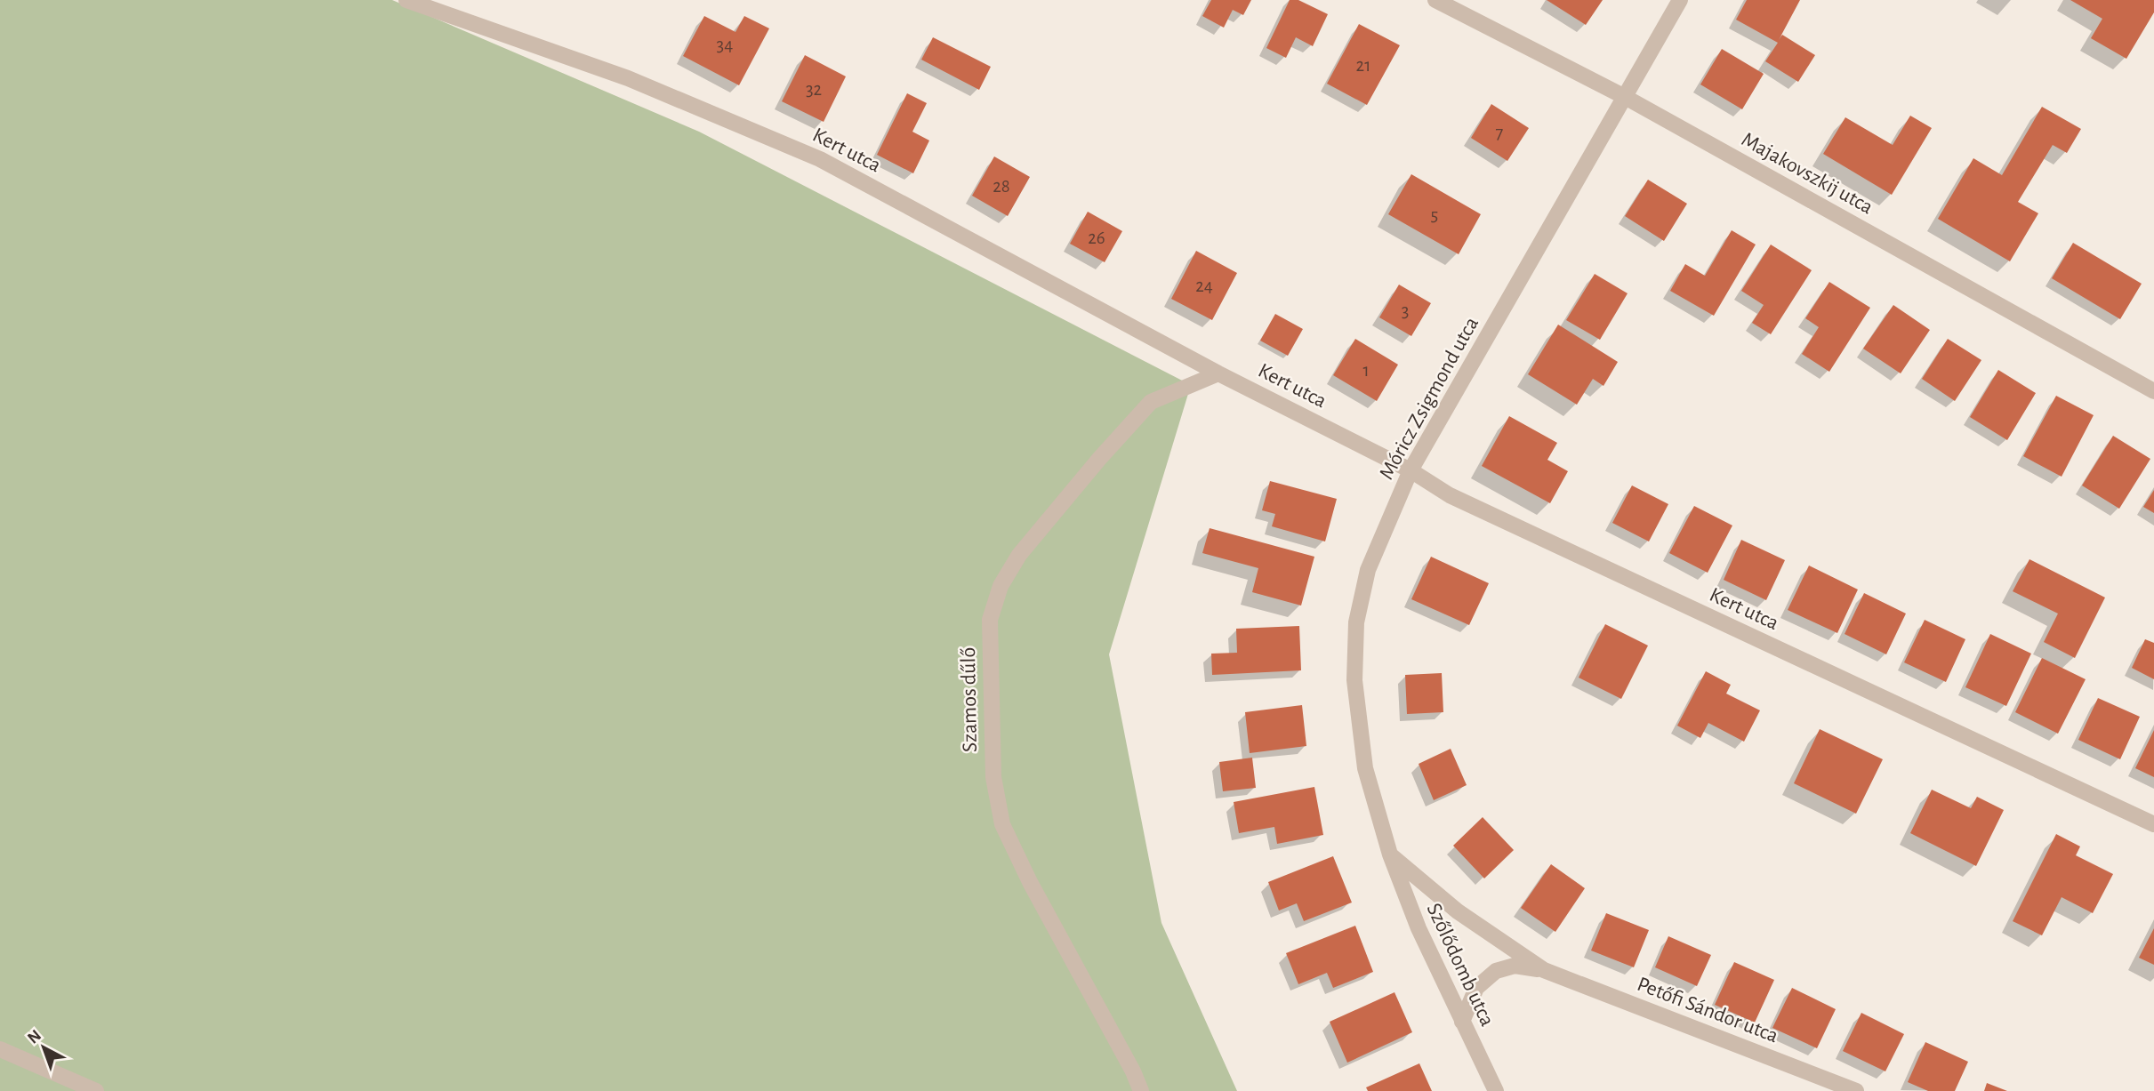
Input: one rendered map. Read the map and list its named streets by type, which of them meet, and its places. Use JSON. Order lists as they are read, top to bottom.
{
  "streets": {
    "street": [
      "Kert utca",
      "Majakovszkij utca",
      "Móricz Zsigmond utca",
      "Szamos dűlő",
      "Szőlődomb utca",
      "Petőfi Sándor utca"
    ]
  },
  "crossings": [
    ["Kert utca", "Móricz Zsigmond utca"],
    ["Kert utca", "Szamos dűlő"],
    ["Majakovszkij utca", "Móricz Zsigmond utca"],
    ["Móricz Zsigmond utca", "Szőlődomb utca"],
    ["Móricz Zsigmond utca", "Petőfi Sándor utca"],
    ["Szőlődomb utca", "Petőfi Sándor utca"]
  ],
  "house_numbers": [
    "34",
    "21",
    "32",
    "7",
    "28",
    "5",
    "26",
    "24",
    "3",
    "1"
  ],
  "north": "top left"
}
